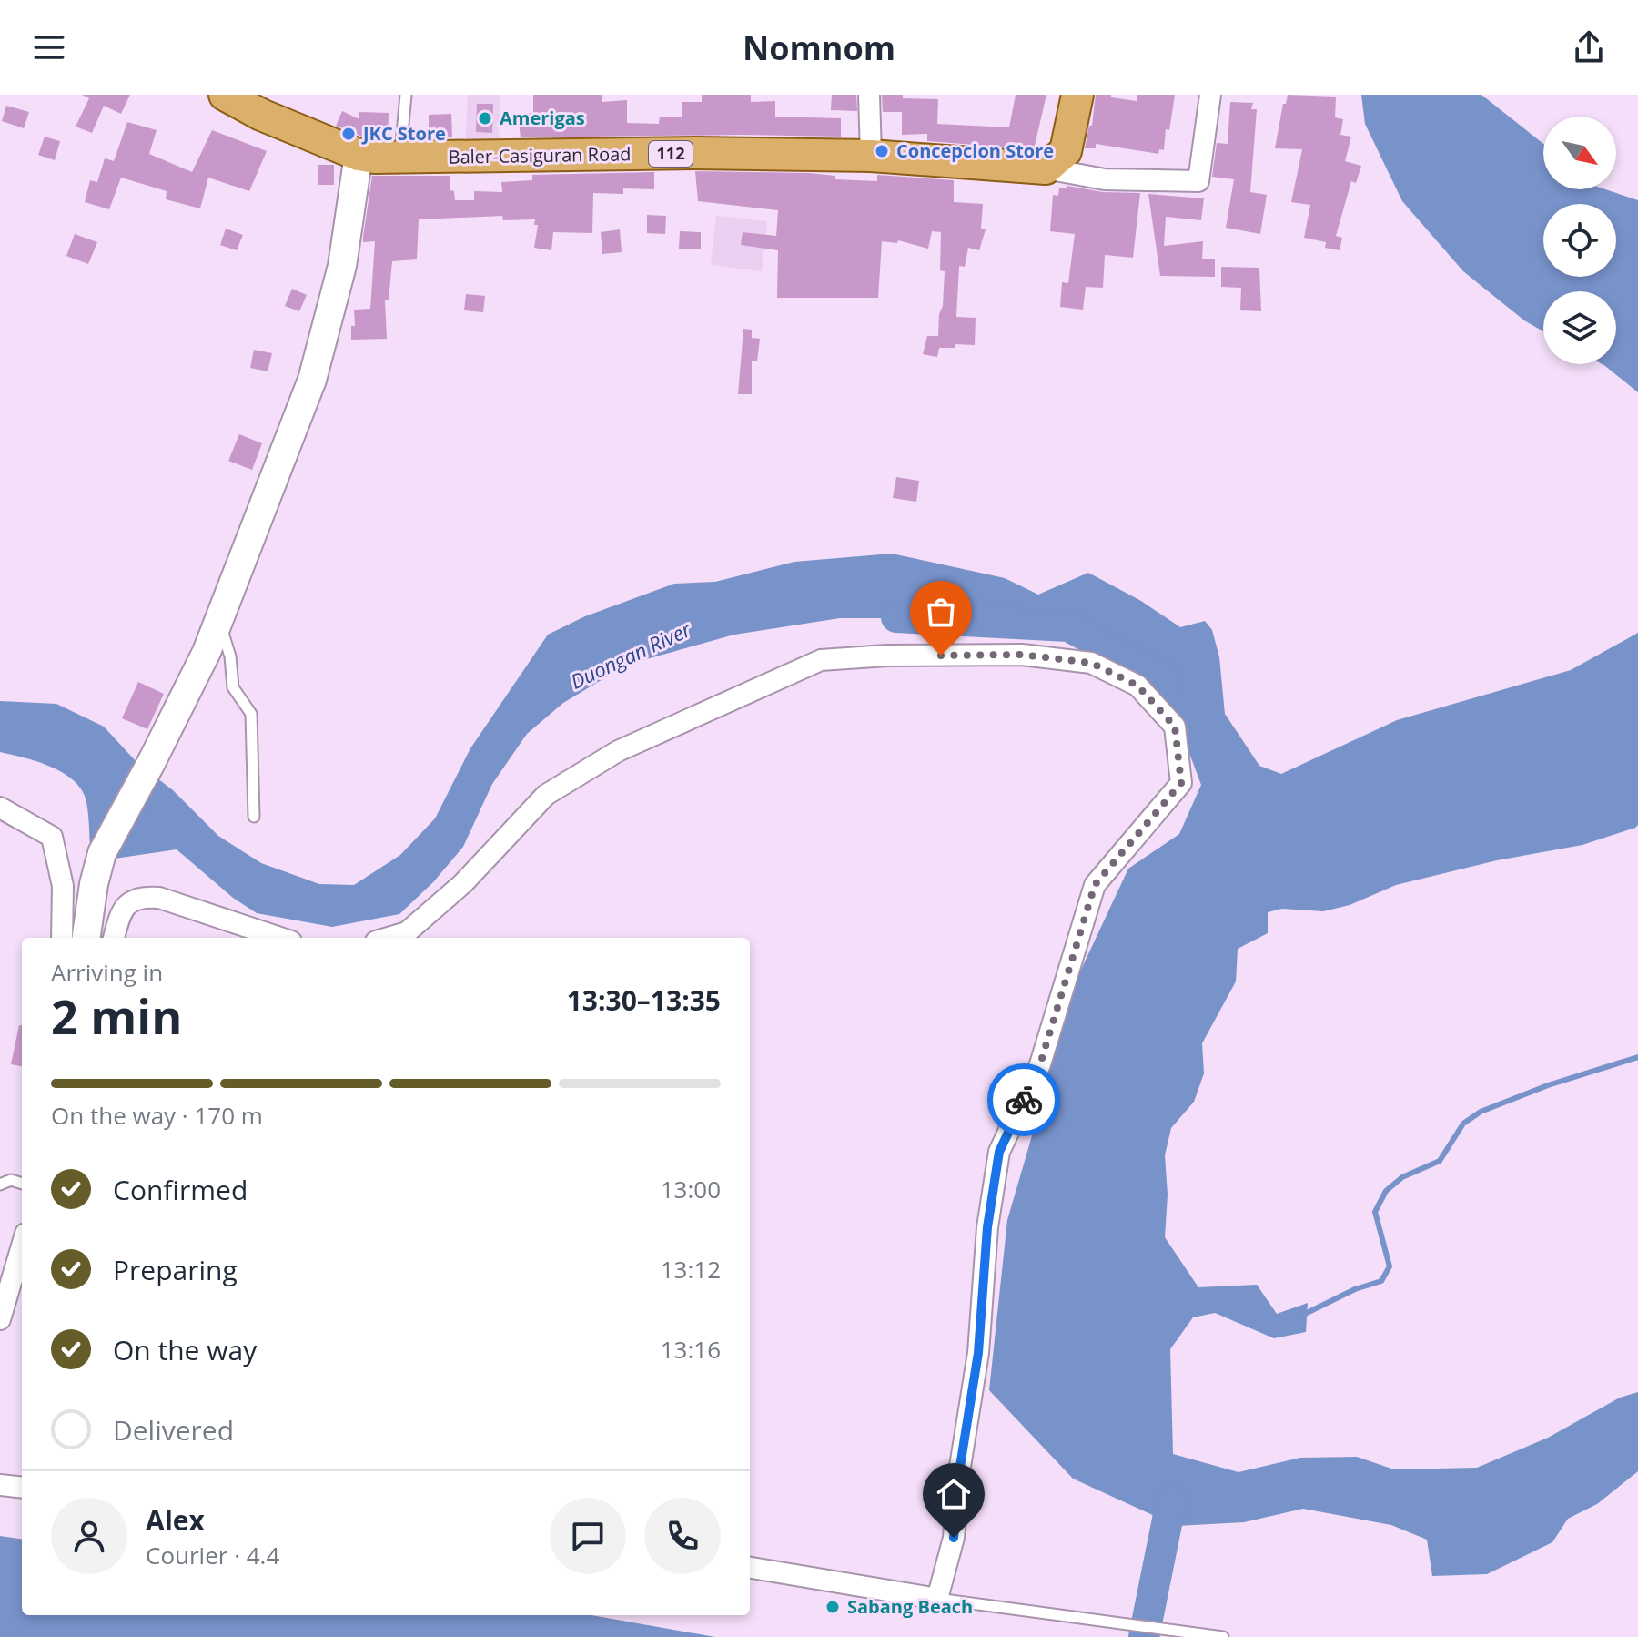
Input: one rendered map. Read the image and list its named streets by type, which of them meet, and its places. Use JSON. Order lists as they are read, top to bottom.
{
  "streets": {
    "main road": ["112", "Baler-Casiguran Road"]
  },
  "water": ["Duongan River"],
  "places": [
    "Amerigas",
    "JKC Store",
    "Concepcion Store",
    "Sabang Beach"
  ],
  "north": "bottom right",
  "page": {
    "header": "Nomnom",
    "heading": ["2 min", "Arriving in", "13:30–13:35"],
    "panel": ["Alex", "Courier · 4.4"],
    "bar": "On the way · 170 m",
    "list": [
      ["Confirmed", "13:00"],
      ["Preparing", "13:12"],
      ["On the way", "13:16"],
      "Delivered"
    ]
  }
}
